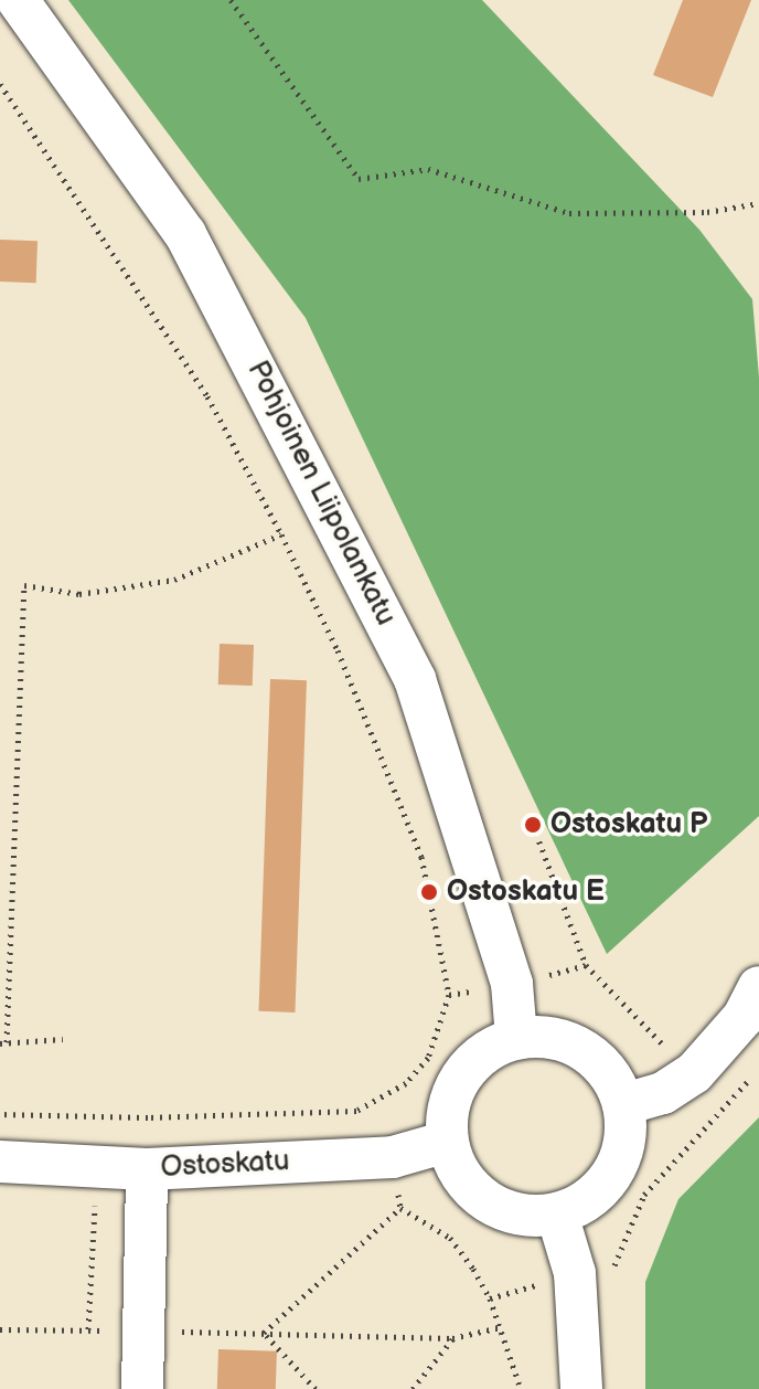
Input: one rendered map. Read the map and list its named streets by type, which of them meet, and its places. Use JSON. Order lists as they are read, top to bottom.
{
  "streets": {
    "street": ["Pohjoinen Liipolankatu", "Ostoskatu"]
  },
  "crossings": [
    ["Pohjoinen Liipolankatu", "Ostoskatu"]
  ],
  "places": ["Ostoskatu P", "Ostoskatu E"]
}
